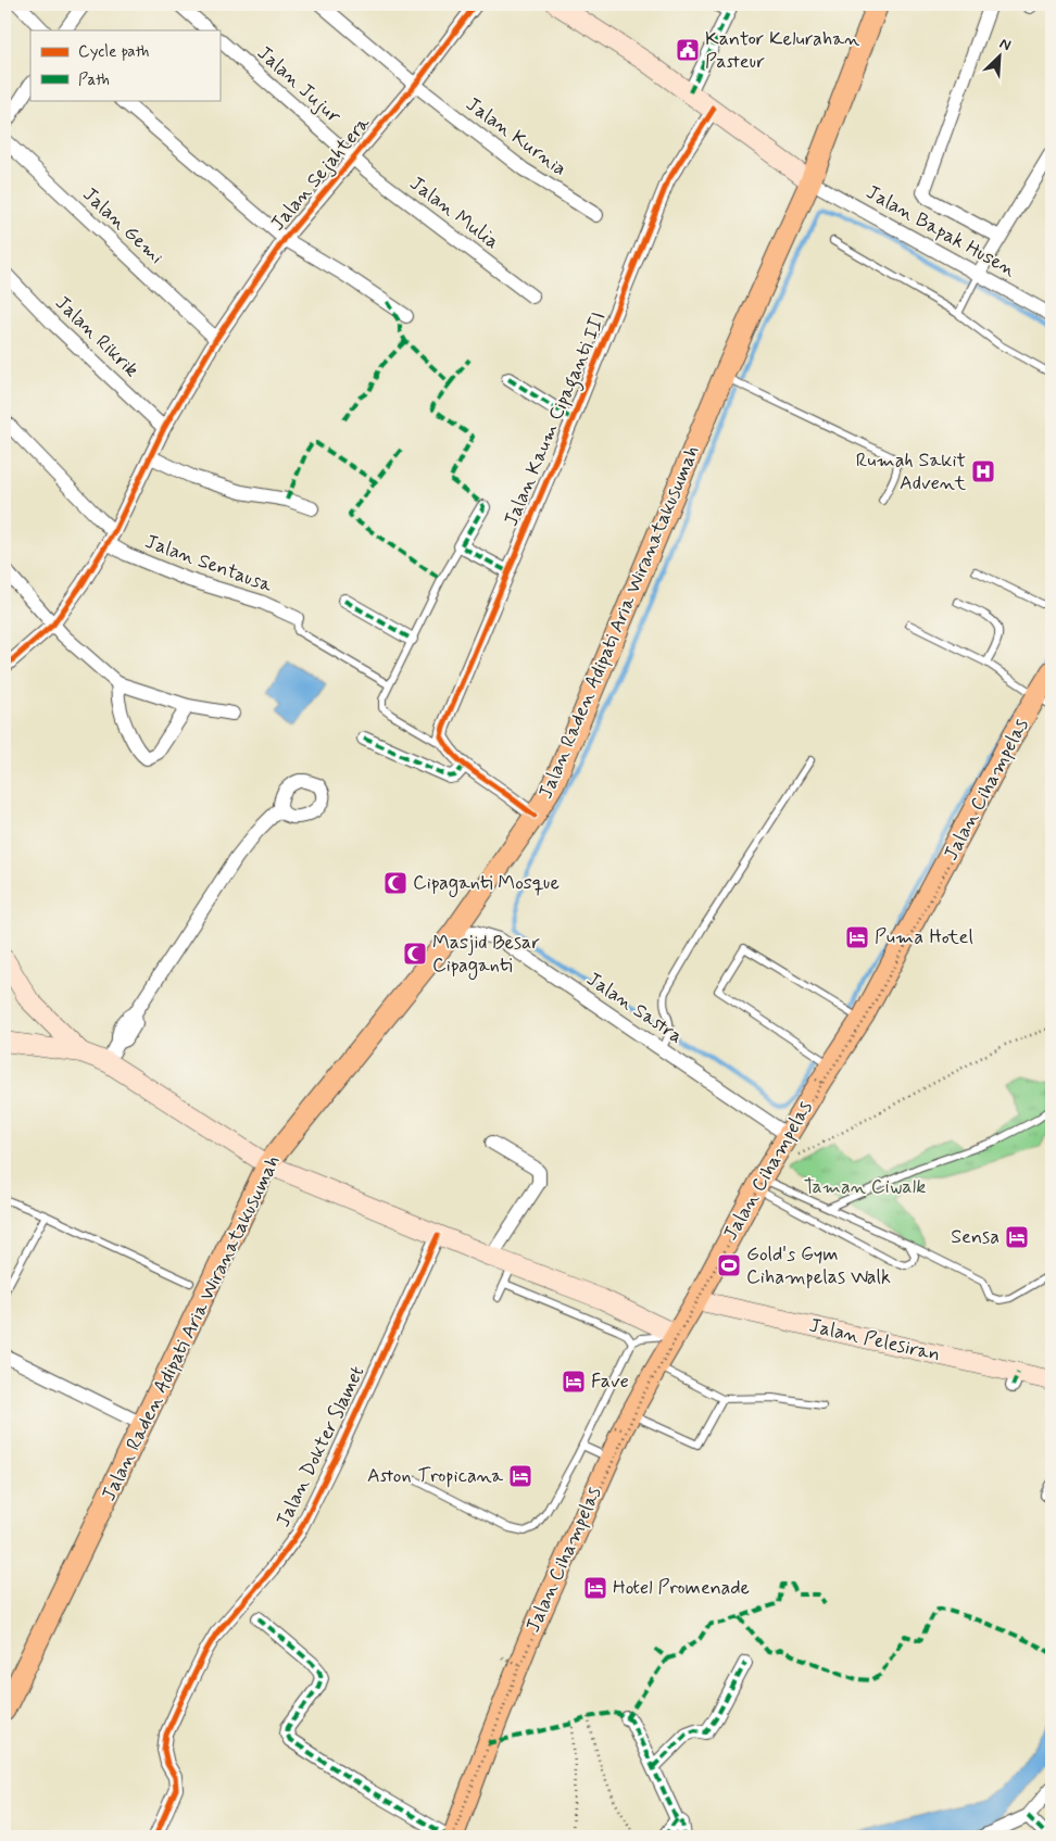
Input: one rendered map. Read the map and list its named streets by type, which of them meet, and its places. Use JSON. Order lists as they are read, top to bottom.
{
  "streets": {
    "main road": ["Jalan Raden Adipati Aria Wiranatakusumah", "Jalan Cihampelas"],
    "street": [
      "Jalan Jujur",
      "Jalan Kurnia",
      "Jalan Sejahtera",
      "Jalan Mulia",
      "Jalan Gemi",
      "Jalan Bapak Husen",
      "Jalan Rikrik",
      "Jalan Kaum Cipaganti III",
      "Jalan Sentausa",
      "Jalan Sastra",
      "Jalan Pelesiran",
      "Jalan Dokter Slamet"
    ]
  },
  "crossings": [
    ["Jalan Jujur", "Jalan Sejahtera"],
    ["Jalan Jujur", "Jalan Mulia"],
    ["Jalan Kurnia", "Jalan Sejahtera"],
    ["Jalan Sejahtera", "Jalan Mulia"],
    ["Jalan Sejahtera", "Jalan Gemi"],
    ["Jalan Sejahtera", "Jalan Rikrik"],
    ["Jalan Sejahtera", "Jalan Sentausa"],
    ["Jalan Bapak Husen", "Jalan Raden Adipati Aria Wiranatakusumah"],
    ["Jalan Raden Adipati Aria Wiranatakusumah", "Jalan Sastra"],
    ["Jalan Cihampelas", "Jalan Sastra"],
    ["Jalan Cihampelas", "Jalan Pelesiran"]
  ],
  "parks": ["Taman Ciwalk"],
  "places": {
    "public building": ["Kantor Kelurahan Pasteur"],
    "hospital": ["Rumah Sakit Advent"],
    "mosque": ["Cipaganti Mosque", "Masjid Besar Cipaganti"],
    "hotel": [
      "Puma Hotel",
      "Sensa",
      "Fave",
      "Aston Tropicana",
      "Hotel Promenade"
    ],
    "sports": ["Gold's Gym Cihampelas Walk"]
  },
  "legend": ["Cycle path", "Path"],
  "north": "top right"
}
